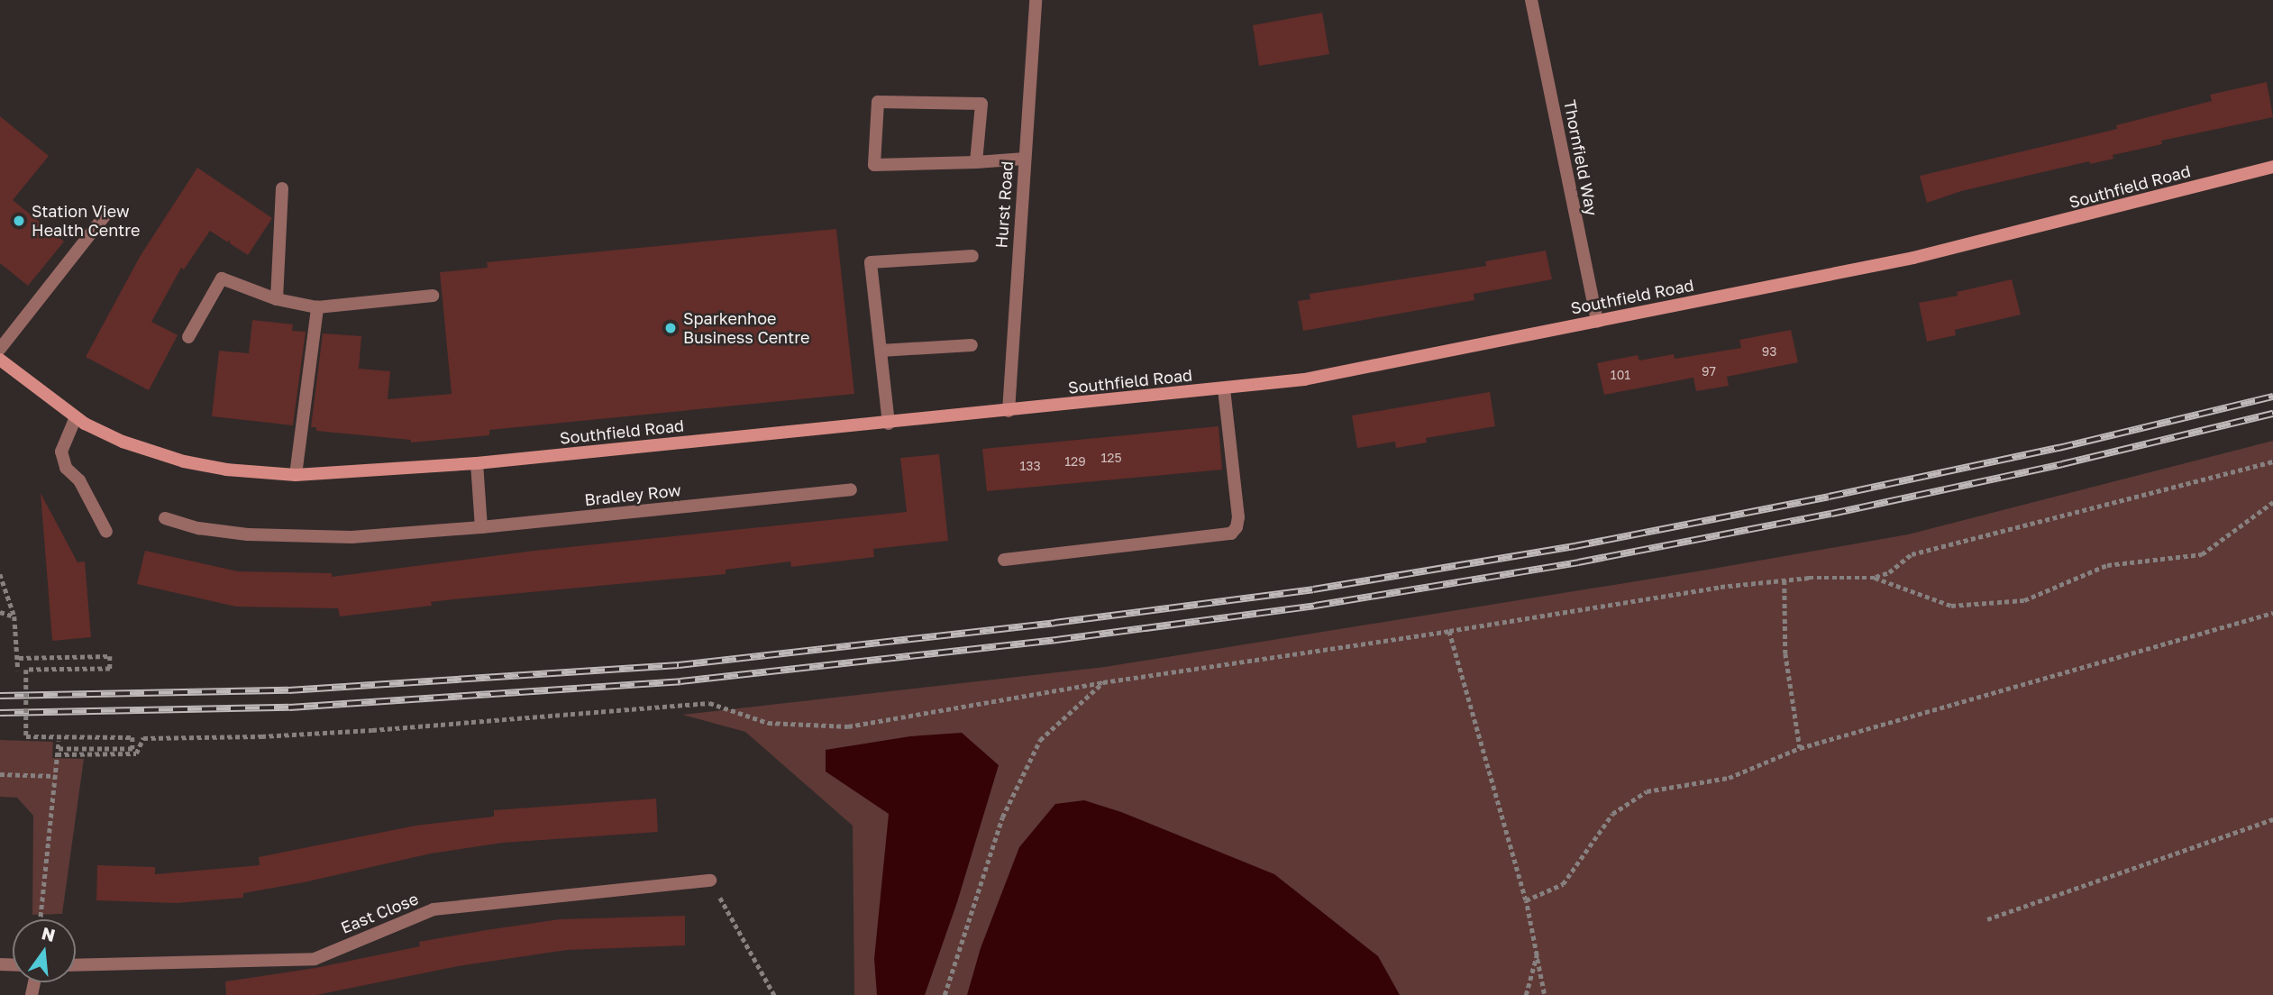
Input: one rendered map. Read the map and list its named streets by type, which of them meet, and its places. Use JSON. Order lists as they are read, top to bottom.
{
  "streets": {
    "main road": ["Southfield Road"],
    "street": [
      "Thornfield Way",
      "Hurst Road",
      "Bradley Row",
      "East Close"
    ]
  },
  "crossings": [
    ["Thornfield Way", "Southfield Road"],
    ["Southfield Road", "Hurst Road"]
  ],
  "places": ["Station View Health Centre", "Sparkenhoe Business Centre"],
  "house_numbers": [
    "93",
    "97",
    "101",
    "125",
    "129",
    "133"
  ],
  "north": "top"
}
